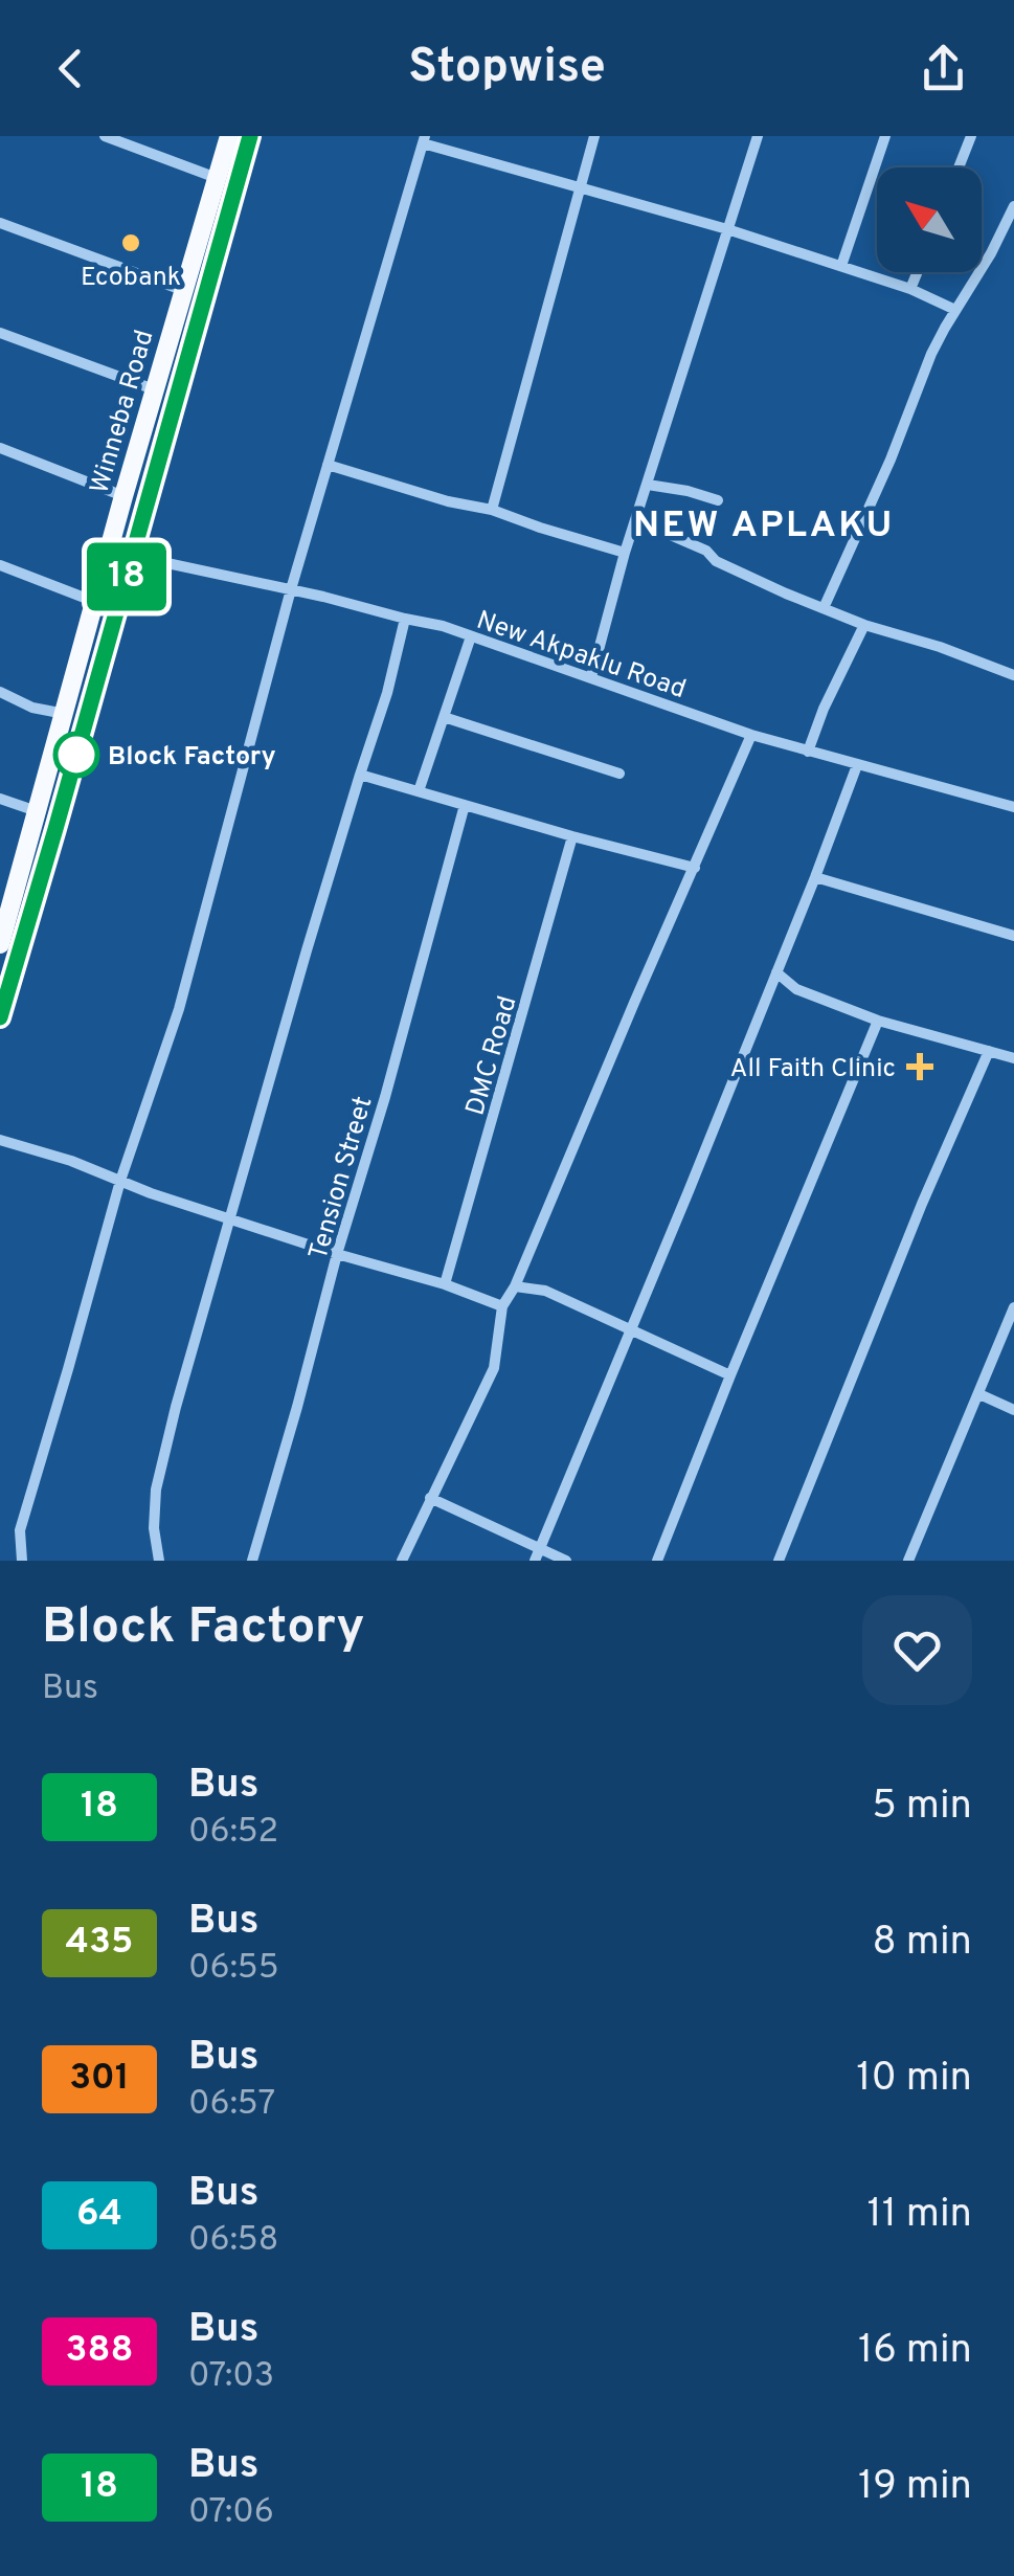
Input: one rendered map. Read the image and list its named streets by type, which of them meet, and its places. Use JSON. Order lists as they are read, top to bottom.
{
  "streets": {
    "highway": ["Winneba Road"],
    "street": ["New Akpaklu Road", "DMC Road", "Tension Street"]
  },
  "crossings": [
    ["Winneba Road", "New Akpaklu Road"]
  ],
  "districts": ["NEW APLAKU"],
  "places": {
    "other": ["Ecobank", "Block Factory"],
    "health": ["All Faith Clinic"]
  },
  "lines": ["bus line 18"],
  "north": "top left",
  "page": {
    "header": "Stopwise",
    "on_map": "18",
    "heading": ["Block Factory", "Bus"],
    "list": [
      {
        "mark": "18",
        "name": "Bus",
        "note": "06:52",
        "value": "5 min"
      },
      {
        "mark": "435",
        "name": "Bus",
        "note": "06:55",
        "value": "8 min"
      },
      {
        "mark": "301",
        "name": "Bus",
        "note": "06:57",
        "value": "10 min"
      },
      {
        "mark": "64",
        "name": "Bus",
        "note": "06:58",
        "value": "11 min"
      },
      {
        "mark": "388",
        "name": "Bus",
        "note": "07:03",
        "value": "16 min"
      },
      {
        "mark": "18",
        "name": "Bus",
        "note": "07:06",
        "value": "19 min"
      }
    ]
  }
}
